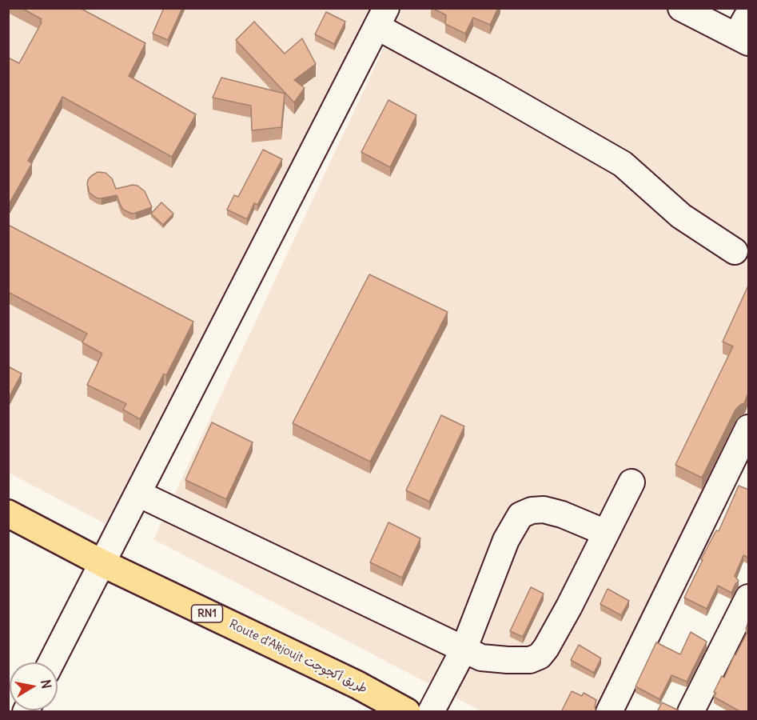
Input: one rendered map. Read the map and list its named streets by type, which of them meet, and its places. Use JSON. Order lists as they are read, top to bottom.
{
  "streets": {
    "highway": ["RN1", "Route d'Akjoujt طريق أكجوجت"]
  },
  "north": "right"
}
